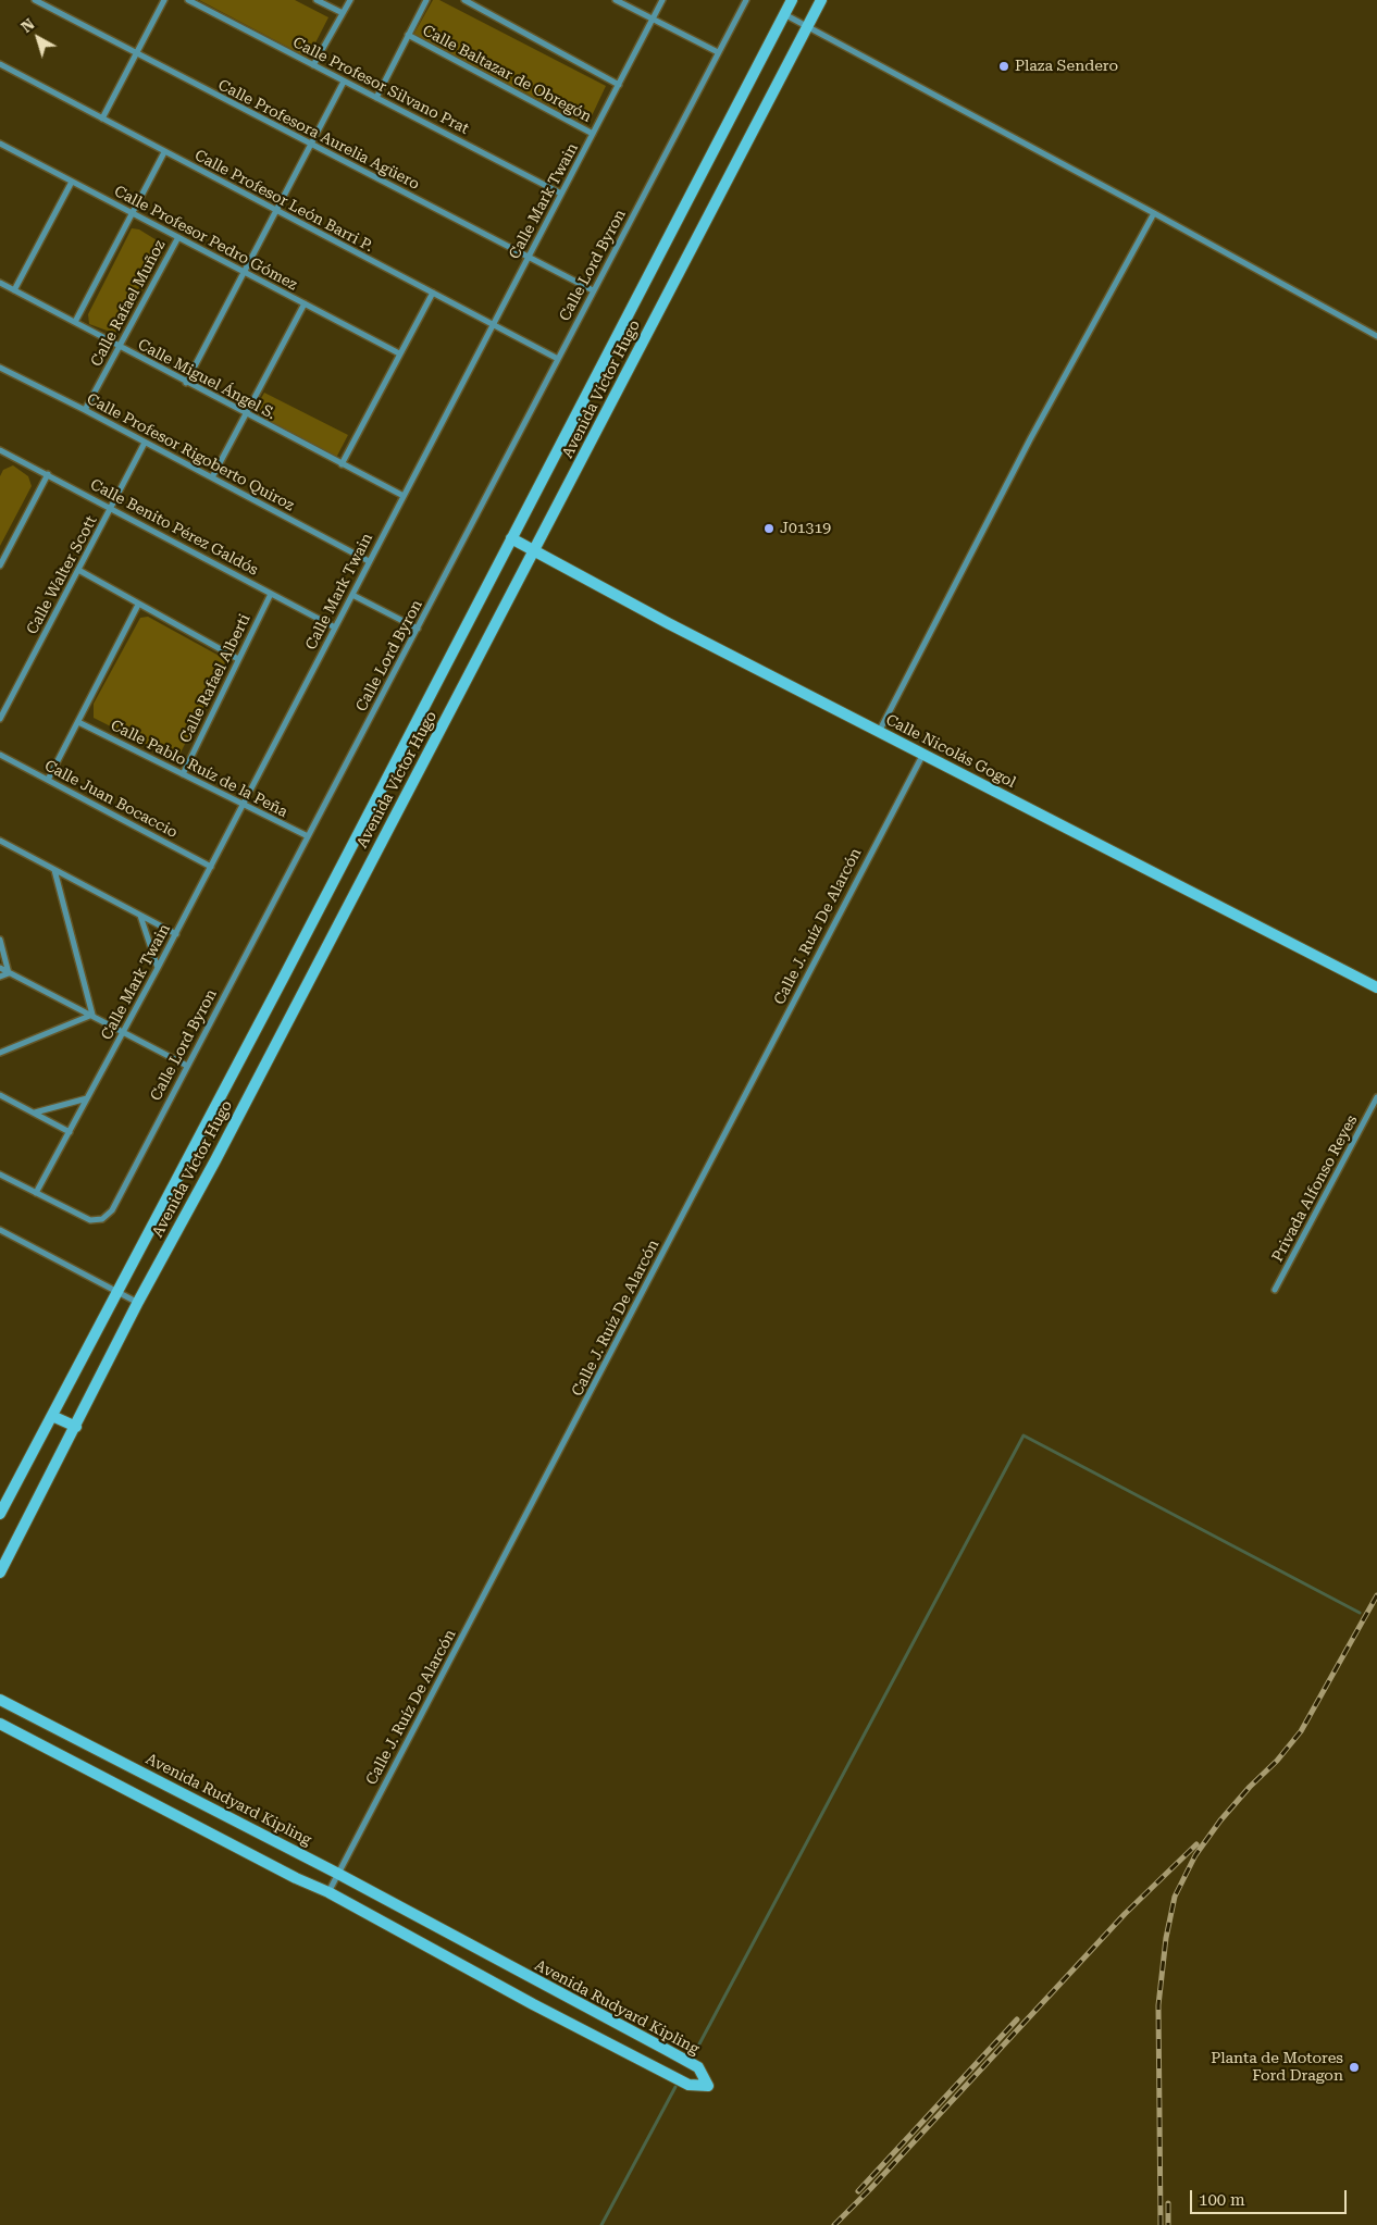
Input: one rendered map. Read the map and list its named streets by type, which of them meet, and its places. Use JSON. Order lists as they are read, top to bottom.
{
  "streets": {
    "street": [
      "Calle Baltazar de Obregón",
      "Calle Profesor Silvano Prat",
      "Calle Profesora Aurelia Agüero",
      "Calle Profesor León Barri P.",
      "Calle Mark Twain",
      "Calle Profesor Pedro Gómez",
      "Calle Lord Byron",
      "Calle Rafael Muñoz",
      "Calle Miguel Ángel S.",
      "Avenida Víctor Hugo",
      "Calle Profesor Rigoberto Quiroz",
      "Calle Benito Pérez Galdós",
      "Calle Walter Scott",
      "Calle Rafael Alberti",
      "Calle Nicolás Gogol",
      "Calle Pablo Ruíz de la Peña",
      "Calle Juan Bocaccio",
      "Calle J. Ruíz De Alarcón",
      "Privada Alfonso Reyes",
      "Avenida Rudyard Kipling"
    ]
  },
  "crossings": [
    ["Calle Baltazar de Obregón", "Calle Mark Twain"],
    ["Calle Profesor Silvano Prat", "Calle Mark Twain"],
    ["Calle Profesora Aurelia Agüero", "Calle Mark Twain"],
    ["Calle Profesora Aurelia Agüero", "Calle Lord Byron"],
    ["Calle Profesor León Barri P.", "Calle Mark Twain"],
    ["Calle Profesor León Barri P.", "Calle Lord Byron"],
    ["Calle Mark Twain", "Calle Lord Byron"],
    ["Calle Mark Twain", "Calle Miguel Ángel S."],
    ["Calle Mark Twain", "Calle Profesor Rigoberto Quiroz"],
    ["Calle Mark Twain", "Calle Benito Pérez Galdós"],
    ["Calle Mark Twain", "Calle Pablo Ruíz de la Peña"],
    ["Calle Mark Twain", "Calle Juan Bocaccio"],
    ["Calle Profesor Pedro Gómez", "Calle Rafael Muñoz"],
    ["Calle Lord Byron", "Calle Pablo Ruíz de la Peña"],
    ["Calle Rafael Muñoz", "Calle Miguel Ángel S."],
    ["Calle Rafael Muñoz", "Calle Profesor Rigoberto Quiroz"],
    ["Avenida Víctor Hugo", "Calle Nicolás Gogol"],
    ["Calle Profesor Rigoberto Quiroz", "Calle Walter Scott"],
    ["Calle Benito Pérez Galdós", "Calle Walter Scott"],
    ["Calle Benito Pérez Galdós", "Calle Rafael Alberti"],
    ["Calle Rafael Alberti", "Calle Pablo Ruíz de la Peña"],
    ["Calle Nicolás Gogol", "Calle J. Ruíz De Alarcón"],
    ["Calle J. Ruíz De Alarcón", "Avenida Rudyard Kipling"]
  ],
  "places": ["Plaza Sendero", "J01319", "Planta de Motores Ford Dragon"],
  "scale_bar": "100 m",
  "north": "top left"
}
